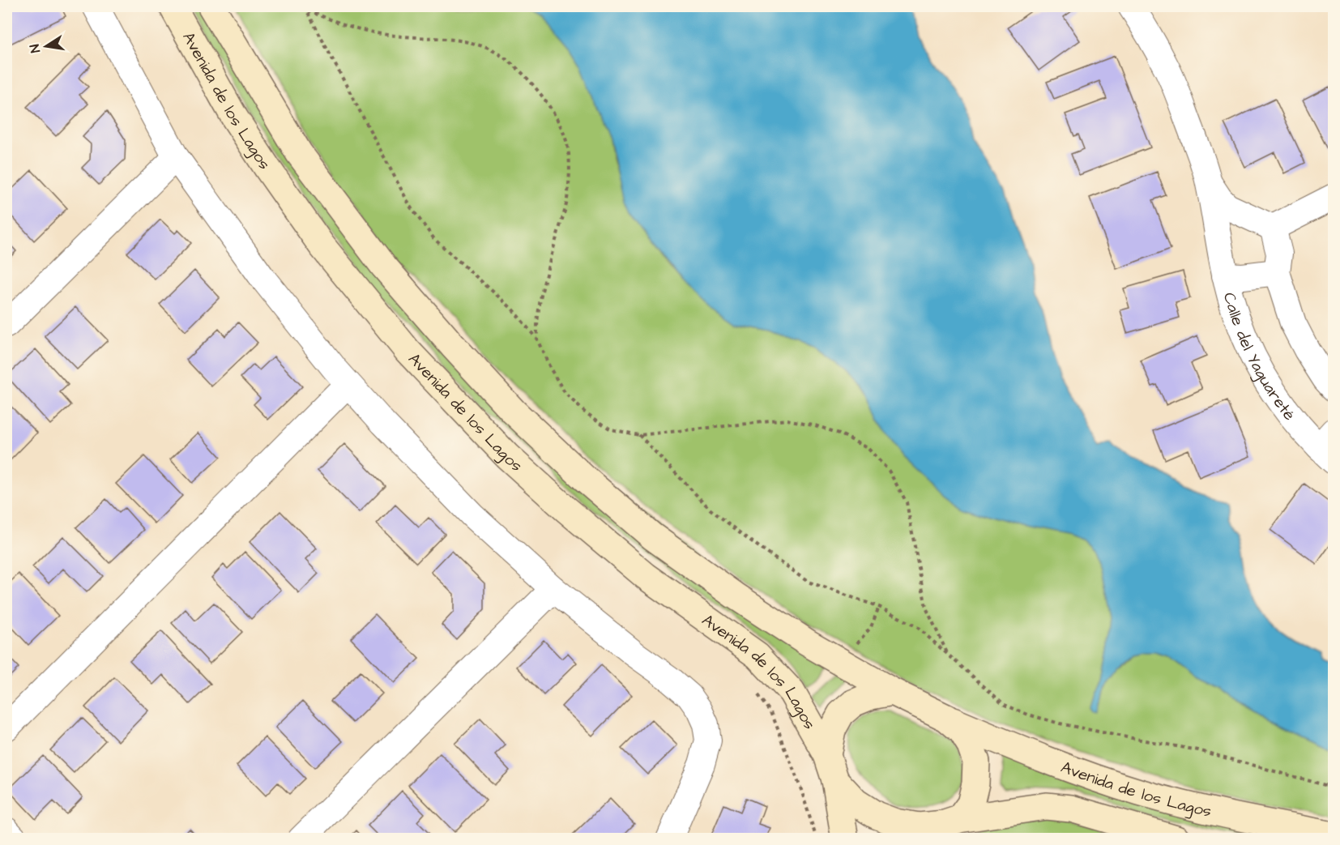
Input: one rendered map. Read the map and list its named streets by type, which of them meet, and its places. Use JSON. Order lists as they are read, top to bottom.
{
  "streets": {
    "street": ["Avenida de los Lagos", "Calle del Yaguareté"]
  },
  "north": "left"
}
